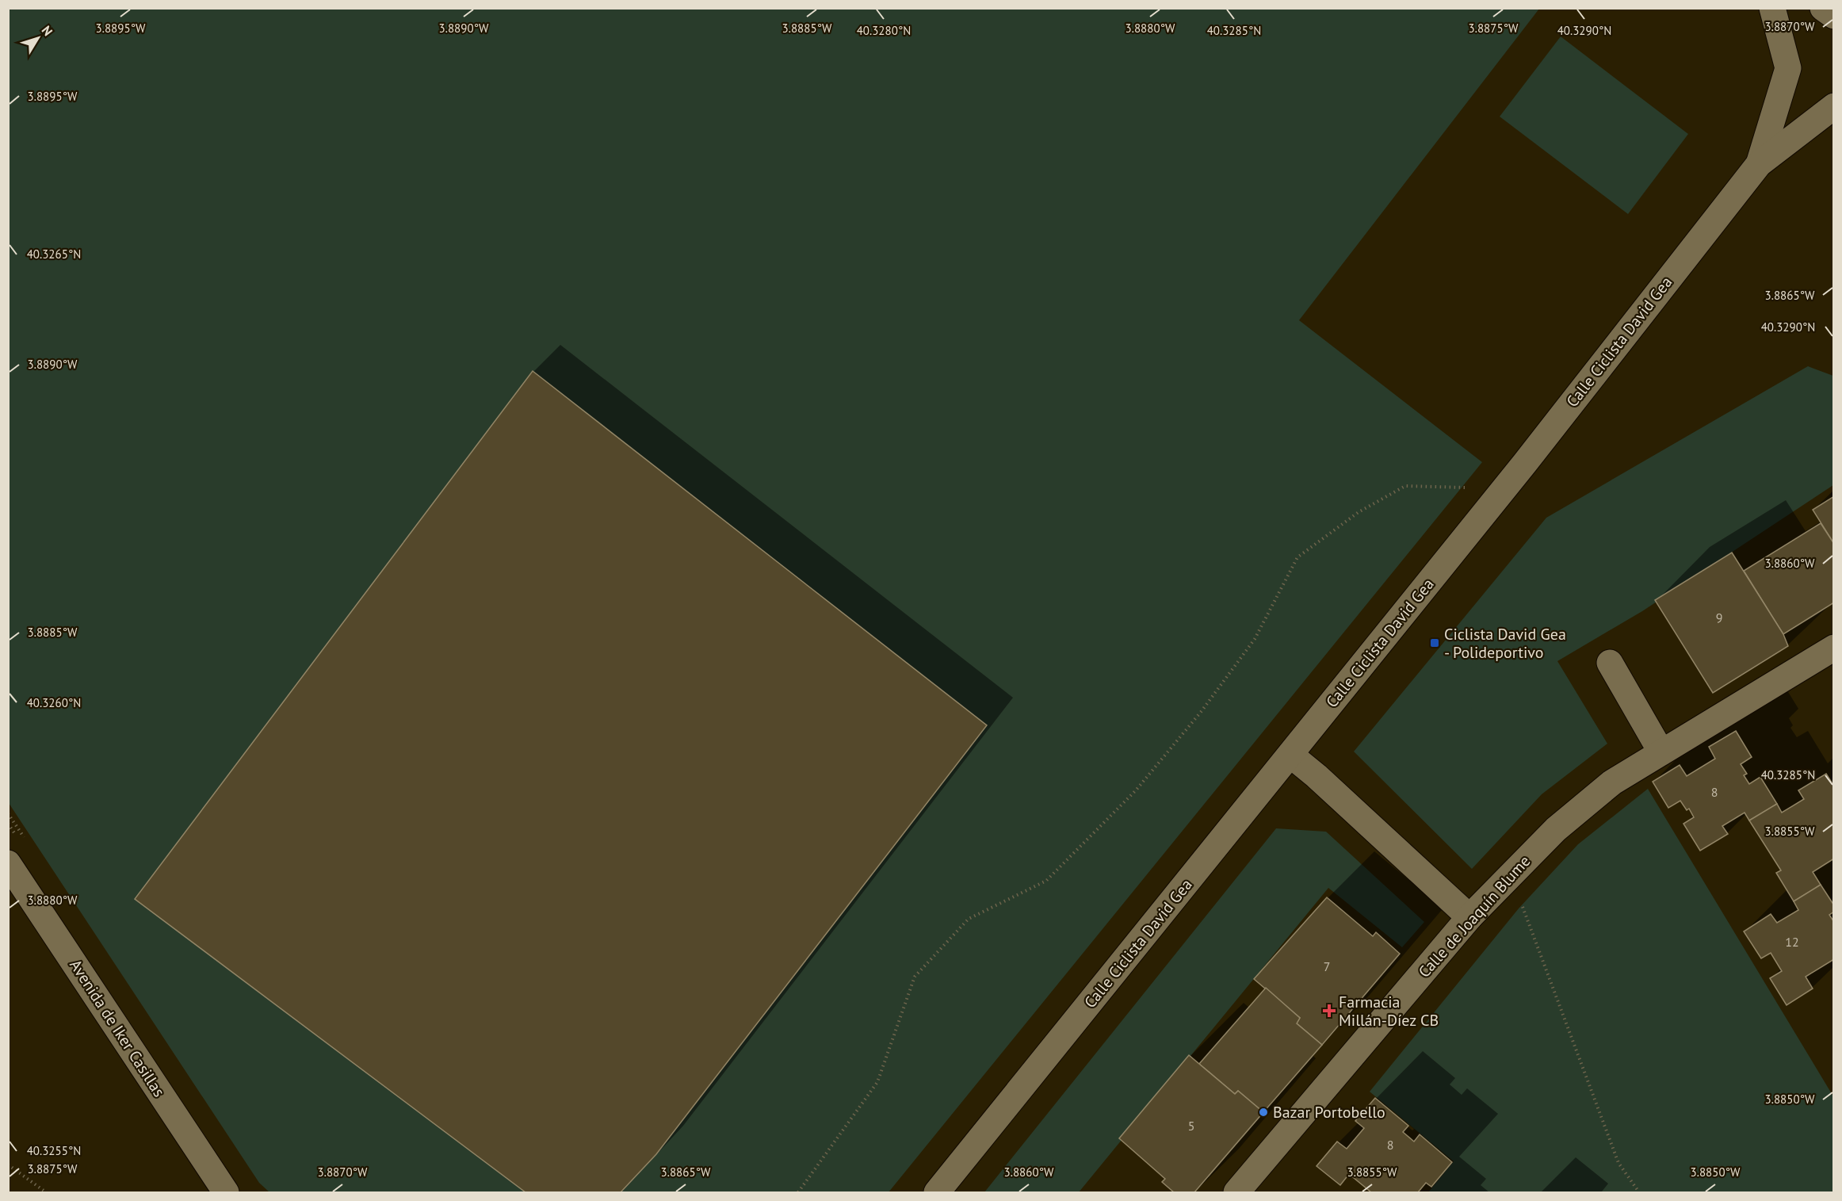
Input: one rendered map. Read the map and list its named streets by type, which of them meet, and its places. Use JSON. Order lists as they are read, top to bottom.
{
  "streets": {
    "street": ["Calle Ciclista David Gea", "Calle de Joaquín Blume", "Avenida de Iker Casillas"]
  },
  "places": {
    "transit": ["Ciclista David Gea - Polideportivo"],
    "health": ["Farmacia Millán-Díez CB"],
    "other": ["Bazar Portobello"]
  },
  "house_numbers": [
    "9",
    "8",
    "12",
    "7",
    "5",
    "8"
  ],
  "north": "top right",
  "coordinates": [
    "3.8870°W",
    "3.8895°W",
    "3.8890°W",
    "3.8885°W",
    "3.8880°W",
    "3.8875°W",
    "40.3280°N",
    "40.3285°N",
    "40.3290°N",
    "40.3265°N",
    "3.8865°W",
    "3.8860°W",
    "40.3260°N",
    "3.8855°W",
    "3.8850°W",
    "40.3255°N"
  ]
}
